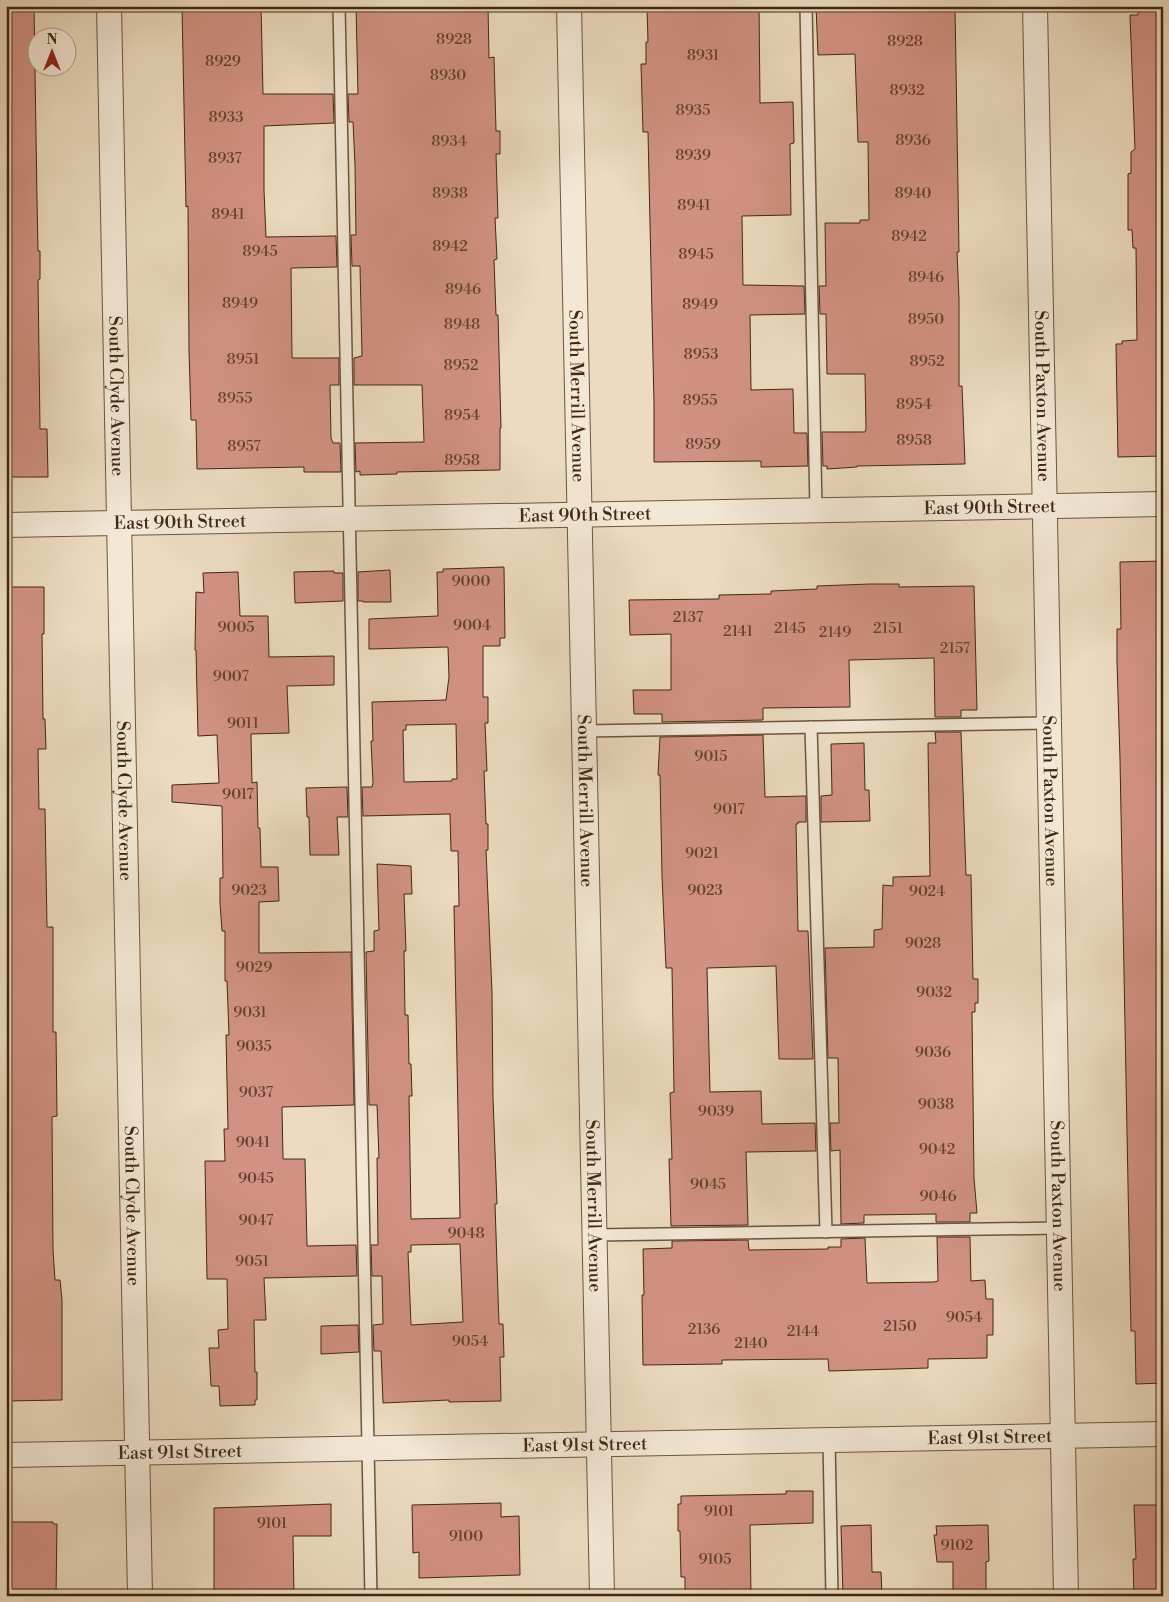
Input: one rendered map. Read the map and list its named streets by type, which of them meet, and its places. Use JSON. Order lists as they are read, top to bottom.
{
  "streets": {
    "street": [
      "South Clyde Avenue",
      "South Merrill Avenue",
      "South Paxton Avenue",
      "East 90th Street",
      "East 91st Street"
    ]
  },
  "crossings": [
    ["South Clyde Avenue", "East 90th Street"],
    ["South Clyde Avenue", "East 91st Street"],
    ["South Merrill Avenue", "East 90th Street"],
    ["South Merrill Avenue", "East 91st Street"],
    ["South Paxton Avenue", "East 90th Street"],
    ["South Paxton Avenue", "East 91st Street"]
  ],
  "house_numbers": [
    "8928",
    "8928",
    "8931",
    "8929",
    "8930",
    "8932",
    "8935",
    "8933",
    "8936",
    "8934",
    "8939",
    "8937",
    "8938",
    "8940",
    "8941",
    "8941",
    "8942",
    "8942",
    "8945",
    "8945",
    "8946",
    "8946",
    "8949",
    "8949",
    "8950",
    "8948",
    "8953",
    "8951",
    "8952",
    "8952",
    "8955",
    "8955",
    "8954",
    "8954",
    "8958",
    "8959",
    "8957",
    "8958",
    "9000",
    "2137",
    "9004",
    "9005",
    "2145",
    "2151",
    "2141",
    "2149",
    "2157",
    "9007",
    "9011",
    "9015",
    "9017",
    "9017",
    "9021",
    "9023",
    "9023",
    "9024",
    "9028",
    "9029",
    "9032",
    "9031",
    "9035",
    "9036",
    "9037",
    "9038",
    "9039",
    "9041",
    "9042",
    "9045",
    "9045",
    "9046",
    "9047",
    "9048",
    "9051",
    "9054",
    "2150",
    "2136",
    "2144",
    "9054",
    "2140",
    "9101",
    "9101",
    "9100",
    "9102",
    "9105"
  ],
  "north": "top"
}
